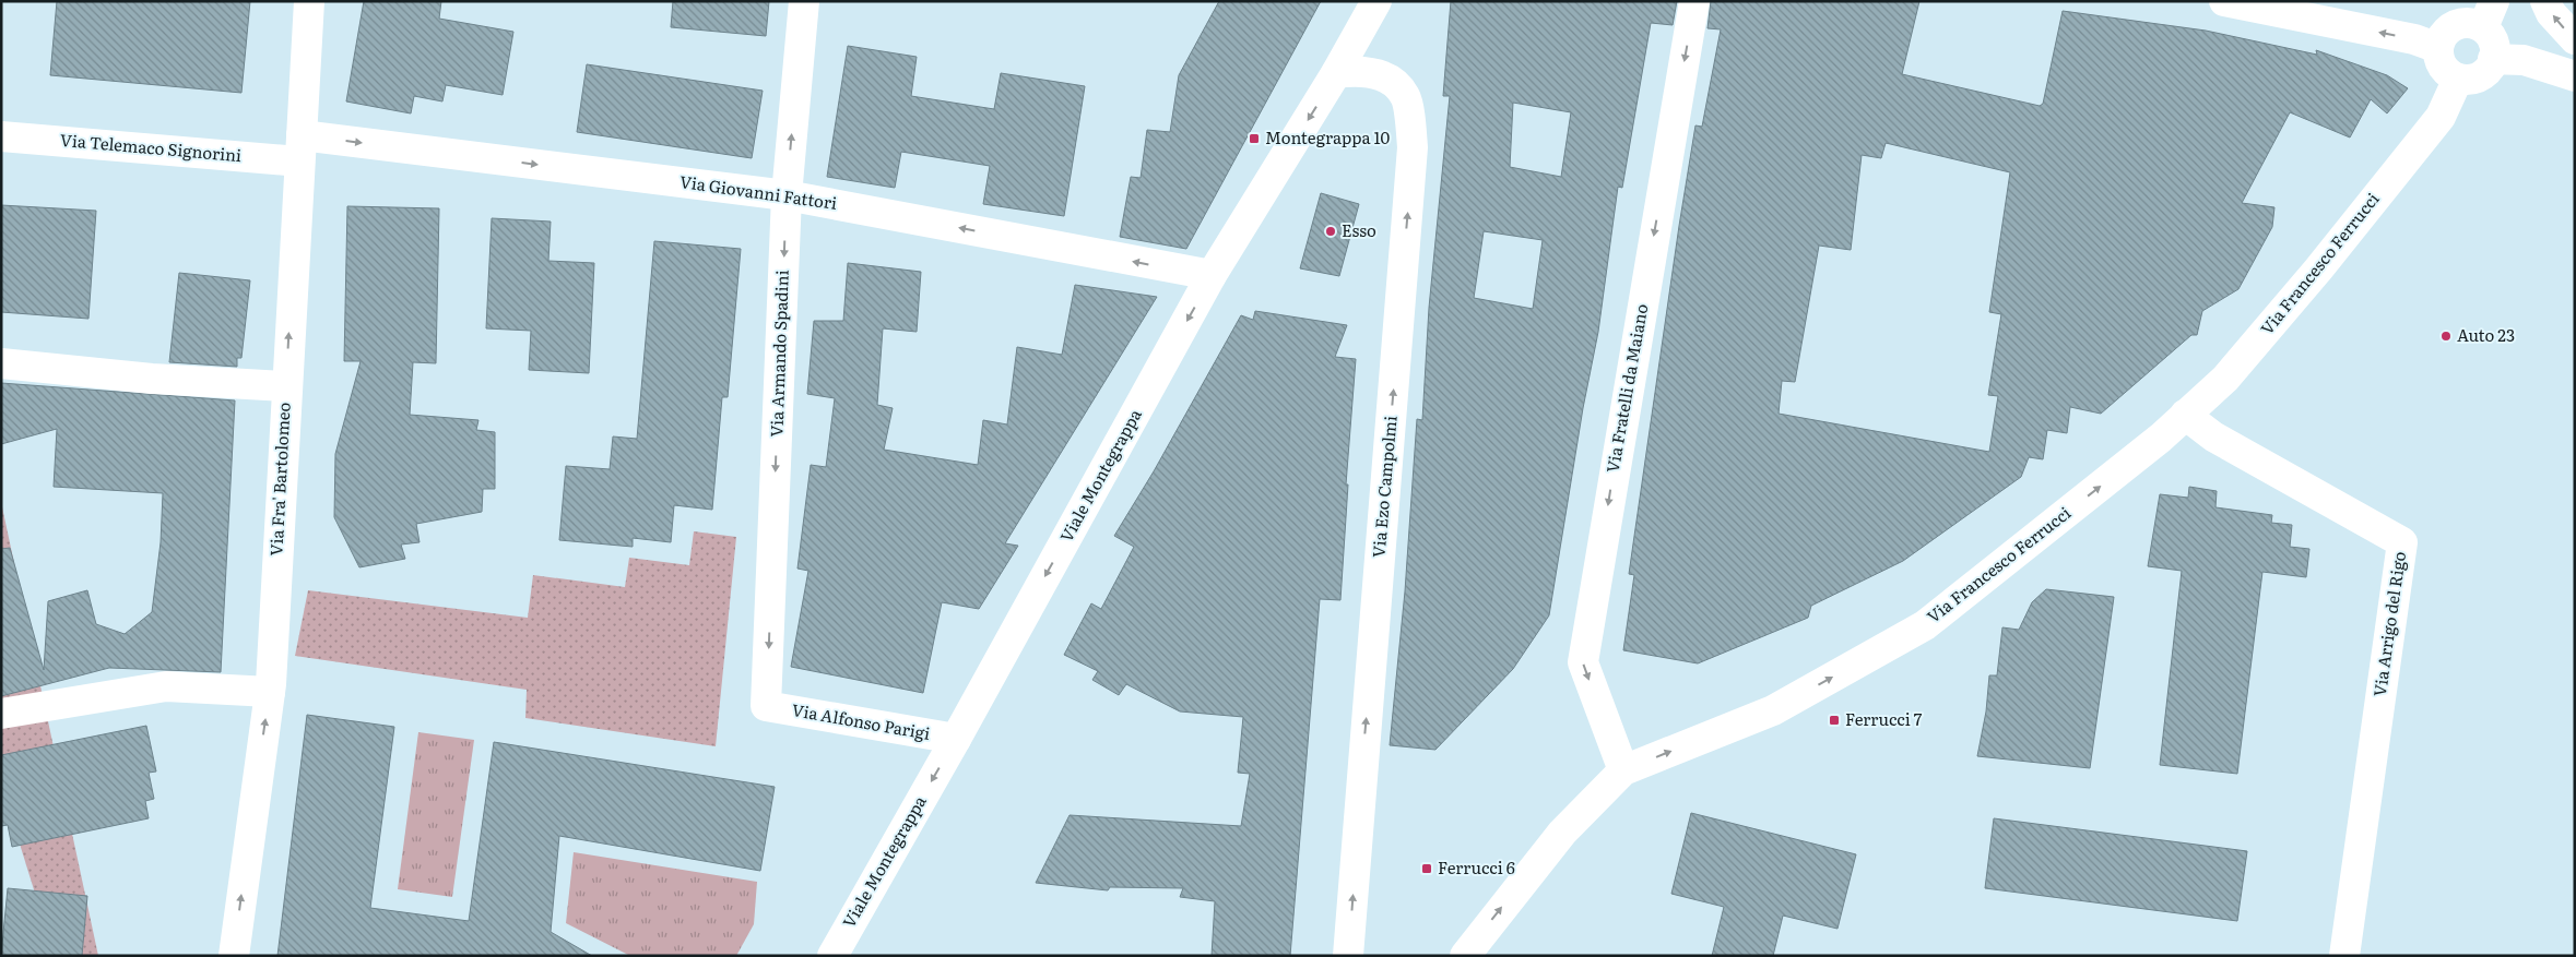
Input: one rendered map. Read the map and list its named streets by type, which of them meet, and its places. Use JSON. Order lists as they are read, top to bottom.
{
  "streets": {
    "street": [
      "Via Telemaco Signorini",
      "Via Giovanni Fattori",
      "Via Francesco Ferrucci",
      "Via Armando Spadini",
      "Via Fratelli da Maiano",
      "Viale Montegrappa",
      "Via Fra' Bartolomeo",
      "Via Ezo Campolmi",
      "Via Arrigo del Rigo",
      "Via Alfonso Parigi"
    ]
  },
  "crossings": [
    ["Via Telemaco Signorini", "Via Giovanni Fattori"],
    ["Via Telemaco Signorini", "Via Fra' Bartolomeo"],
    ["Via Giovanni Fattori", "Via Armando Spadini"],
    ["Via Giovanni Fattori", "Viale Montegrappa"],
    ["Via Giovanni Fattori", "Via Fra' Bartolomeo"],
    ["Via Francesco Ferrucci", "Via Fratelli da Maiano"],
    ["Via Francesco Ferrucci", "Via Arrigo del Rigo"],
    ["Via Armando Spadini", "Via Alfonso Parigi"],
    ["Viale Montegrappa", "Via Ezo Campolmi"],
    ["Viale Montegrappa", "Via Alfonso Parigi"]
  ],
  "one_way": [
    "Via Francesco Ferrucci",
    "Via Fratelli da Maiano",
    "Viale Montegrappa",
    "Via Fra' Bartolomeo",
    "Via Ezo Campolmi"
  ],
  "places": {
    "transit": ["Montegrappa 10", "Ferrucci 7", "Ferrucci 6"],
    "other": ["Esso", "Auto 23"]
  }
}
